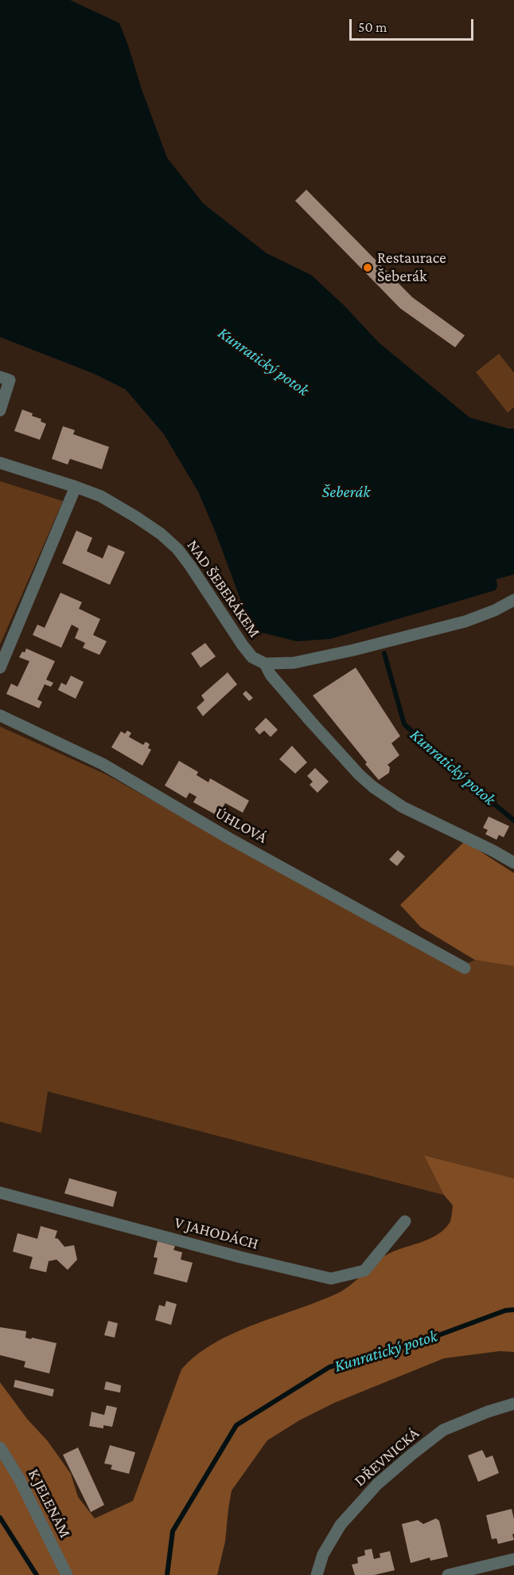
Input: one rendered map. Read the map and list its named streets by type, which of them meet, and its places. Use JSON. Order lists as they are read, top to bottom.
{
  "streets": {
    "street": [
      "NAD ŠEBERÁKEM",
      "ÚHLOVÁ",
      "V JAHODÁCH",
      "DŘEVNICKÁ",
      "K JELENÁM"
    ]
  },
  "water": ["Kunratický potok", "Šeberák"],
  "places": ["Restaurace Šeberák"],
  "scale_bar": "50 m"
}
